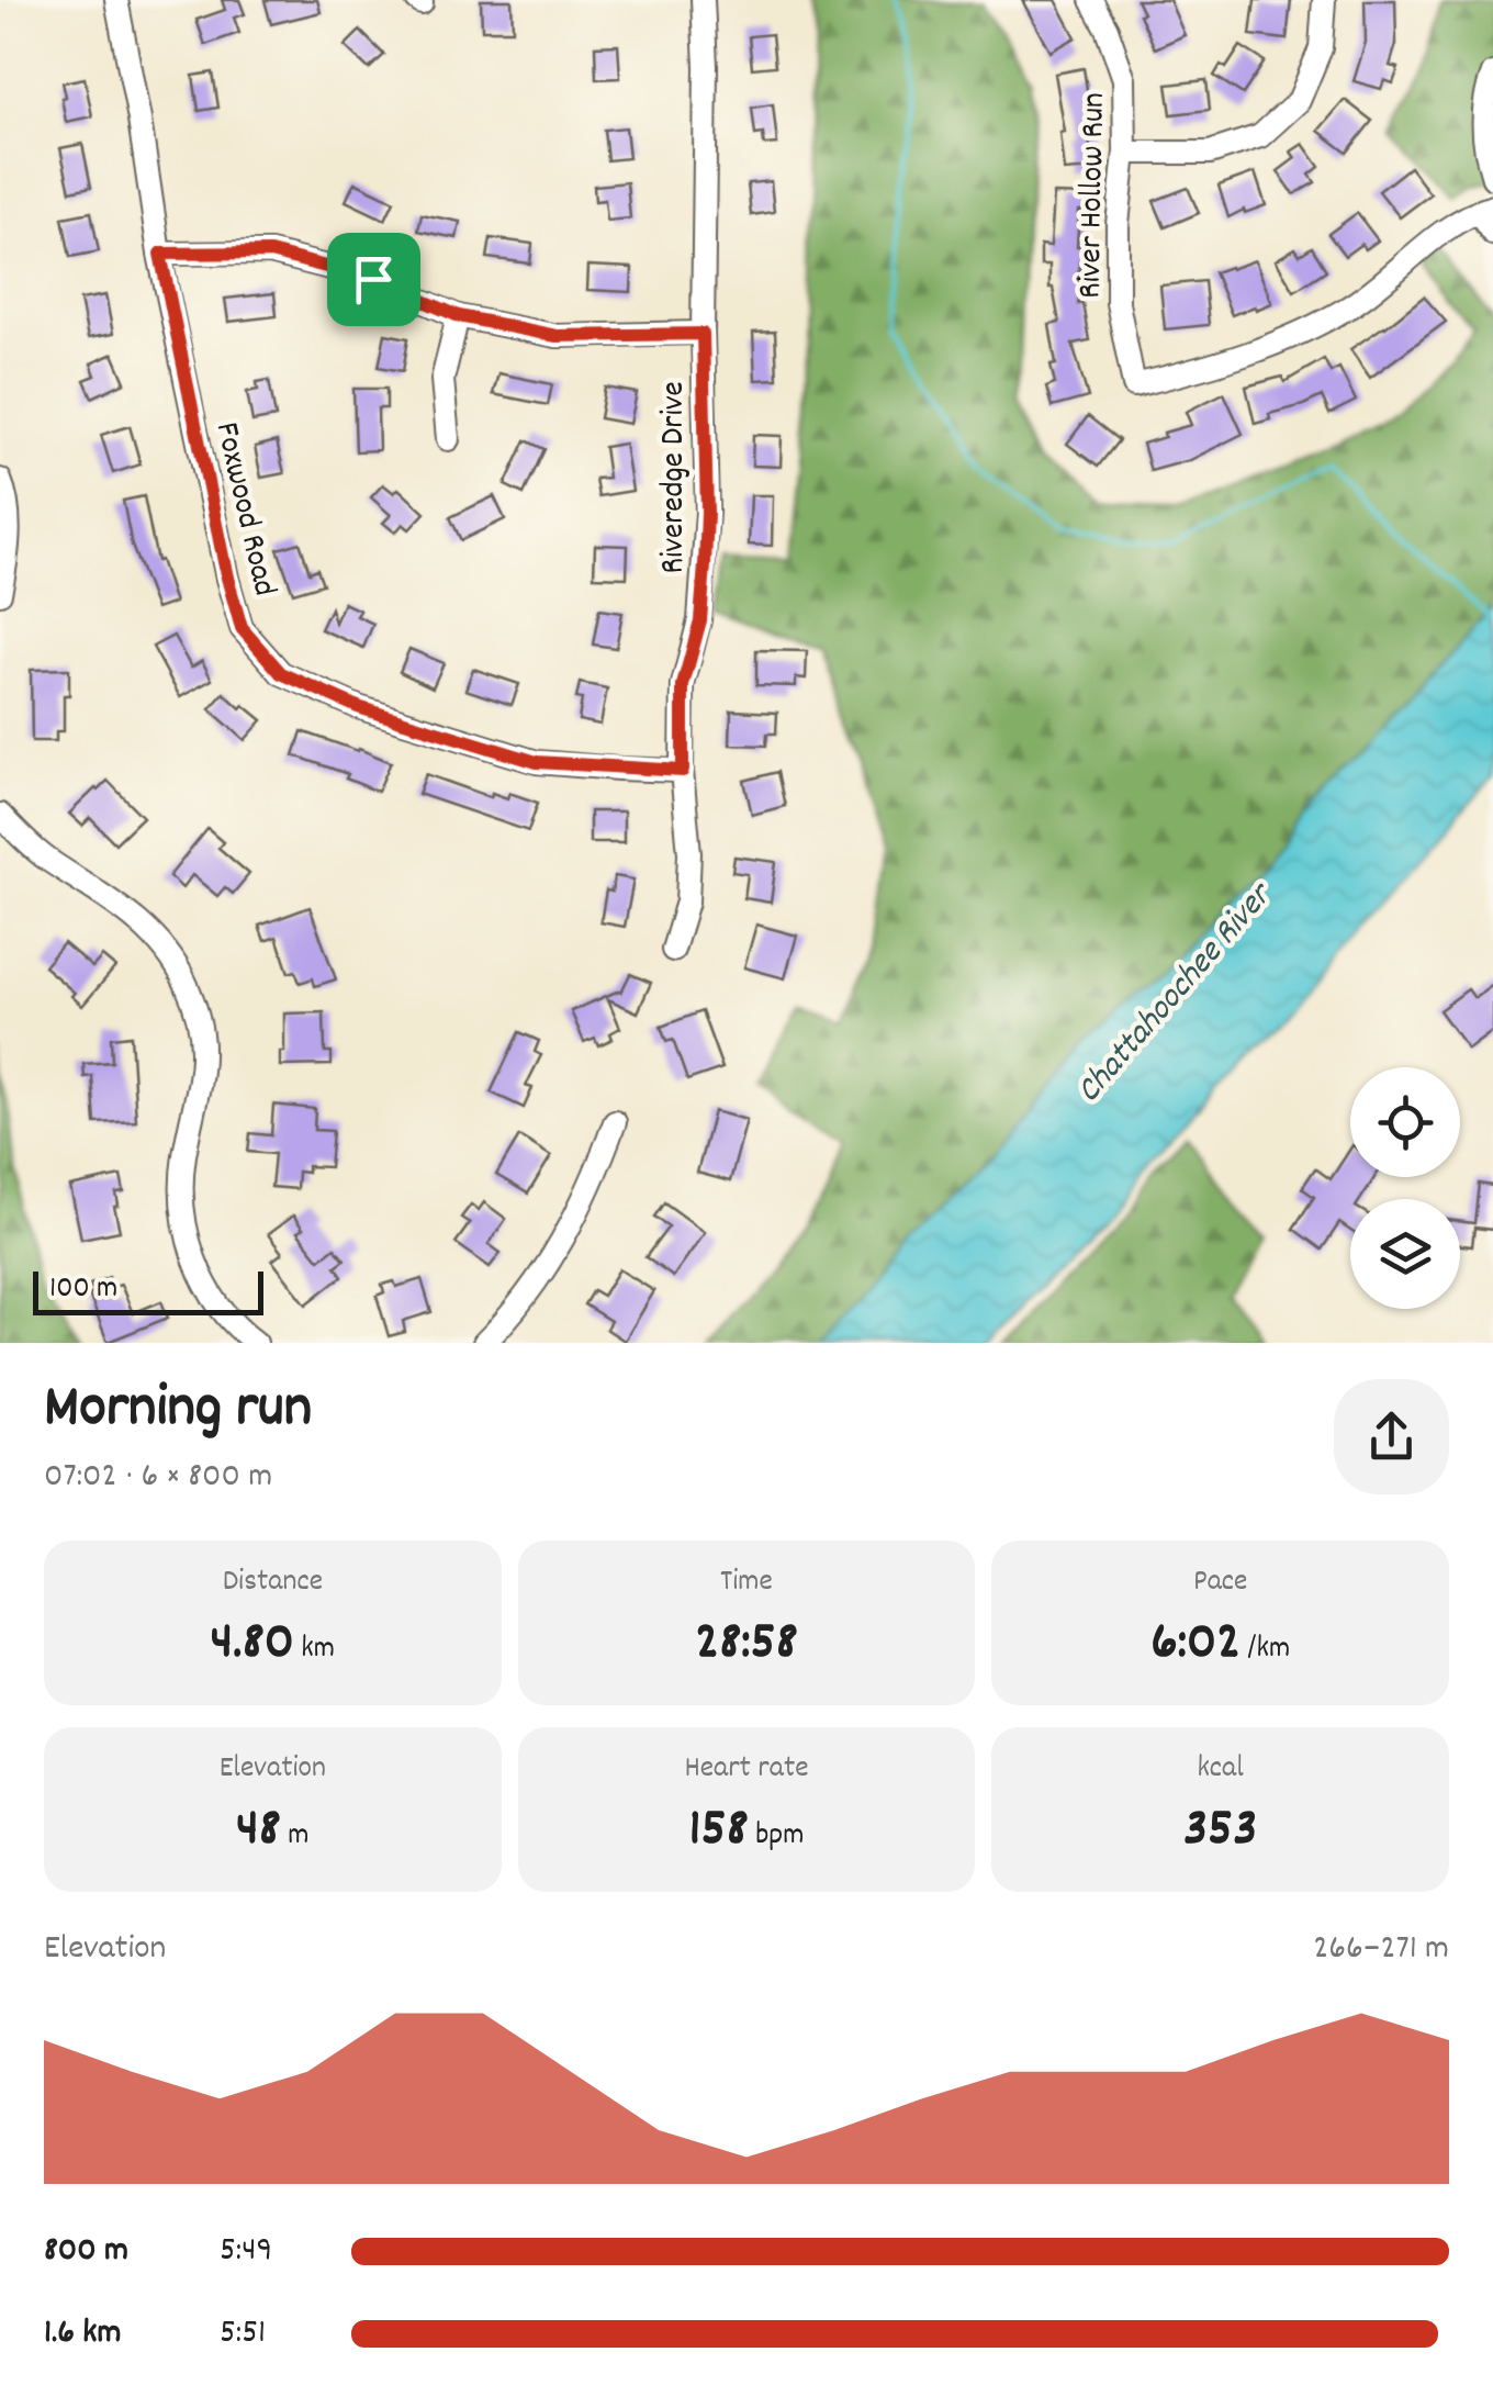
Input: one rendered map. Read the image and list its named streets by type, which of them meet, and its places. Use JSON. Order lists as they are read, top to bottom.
{
  "streets": {
    "street": ["River Hollow Run", "Riveredge Drive", "Foxwood Road"]
  },
  "crossings": [
    ["Riveredge Drive", "Foxwood Road"]
  ],
  "water": ["Chattahoochee River"],
  "scale_bar": "100 m",
  "page": {
    "scale": "100 m",
    "heading": ["Morning run", "07:02 · 6 × 800 m"],
    "stats": [
      ["Distance", "4.80 km"],
      ["Time", "28:58"],
      ["Pace", "6:02 /km"],
      ["Elevation", "48 m"],
      ["Heart rate", "158 bpm"],
      ["kcal", "353"]
    ],
    "chart": ["Elevation", "266–271 m"],
    "list": [
      {
        "name": "800 m",
        "note": "5:49"
      },
      {
        "name": "1.6 km",
        "note": "5:51"
      }
    ]
  }
}
